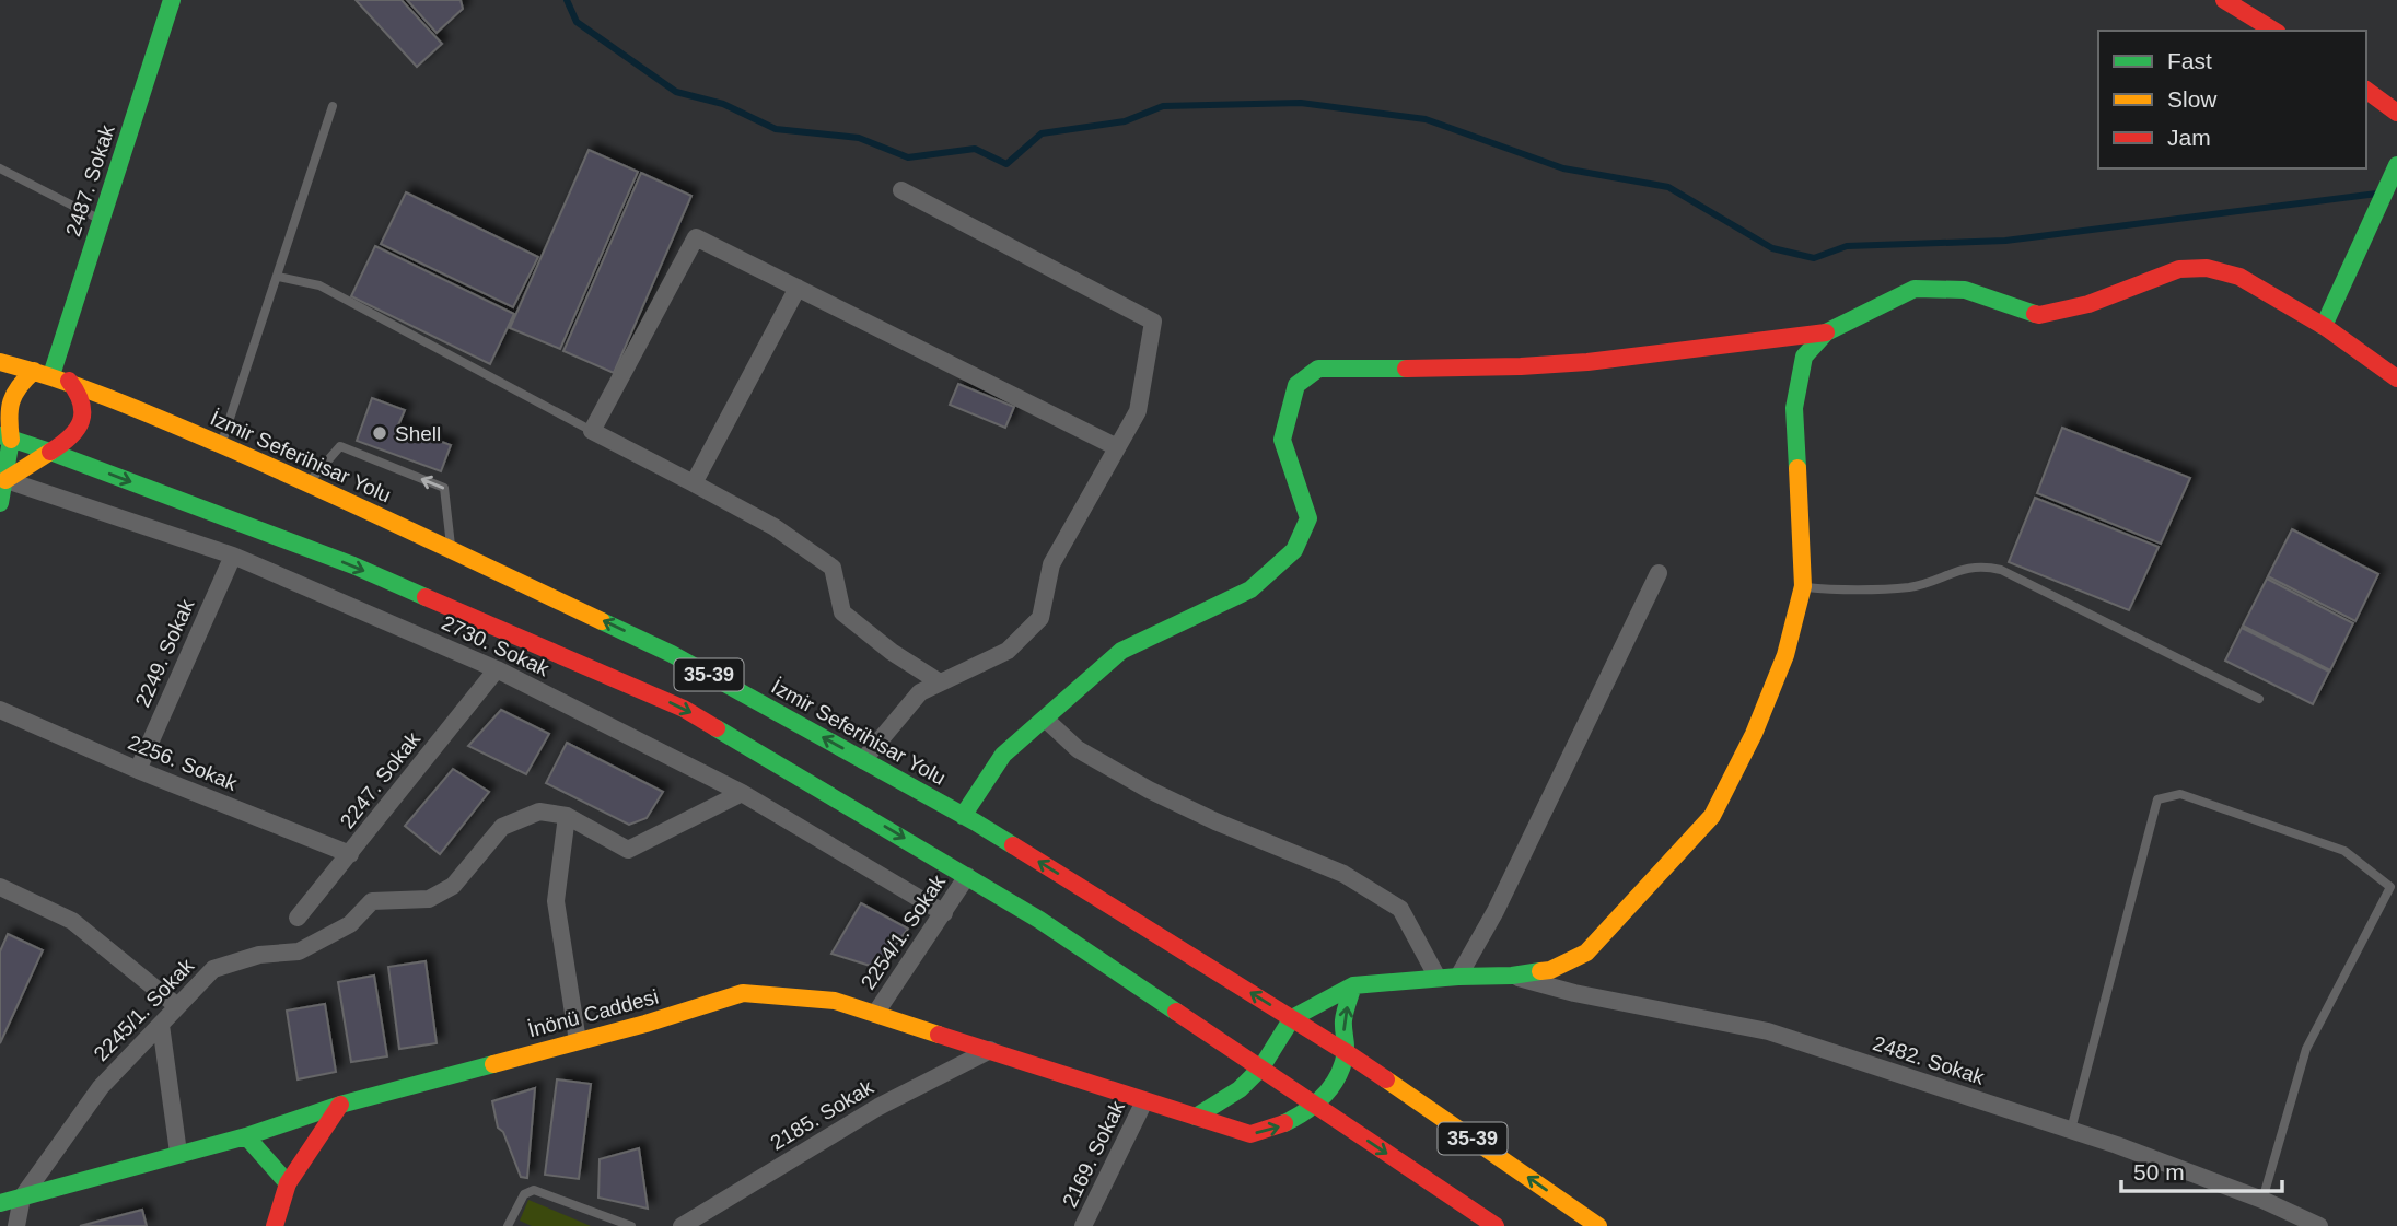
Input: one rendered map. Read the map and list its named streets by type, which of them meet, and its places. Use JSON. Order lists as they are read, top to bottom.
{
  "streets": {
    "street": [
      "2487. Sokak",
      "İzmir Seferihisar Yolu",
      "2730. Sokak",
      "2249. Sokak",
      "35-39",
      "2256. Sokak",
      "2247. Sokak",
      "2254/1. Sokak",
      "2245/1. Sokak",
      "İnönü Caddesi",
      "2482. Sokak",
      "2185. Sokak",
      "2169. Sokak"
    ]
  },
  "crossings": [
    ["2487. Sokak", "İzmir Seferihisar Yolu"],
    ["2487. Sokak", "35-39"],
    ["İzmir Seferihisar Yolu", "35-39"],
    ["2730. Sokak", "2249. Sokak"],
    ["2730. Sokak", "2247. Sokak"],
    ["2730. Sokak", "2254/1. Sokak"],
    ["2730. Sokak", "2245/1. Sokak"],
    ["2249. Sokak", "2256. Sokak"],
    ["35-39", "2254/1. Sokak"],
    ["35-39", "İnönü Caddesi"],
    ["2256. Sokak", "2247. Sokak"],
    ["2254/1. Sokak", "İnönü Caddesi"],
    ["2245/1. Sokak", "İnönü Caddesi"],
    ["İnönü Caddesi", "2185. Sokak"],
    ["İnönü Caddesi", "2169. Sokak"]
  ],
  "places": ["Shell"],
  "legend": ["Fast", "Slow", "Jam"],
  "scale_bar": "50 m"
}
